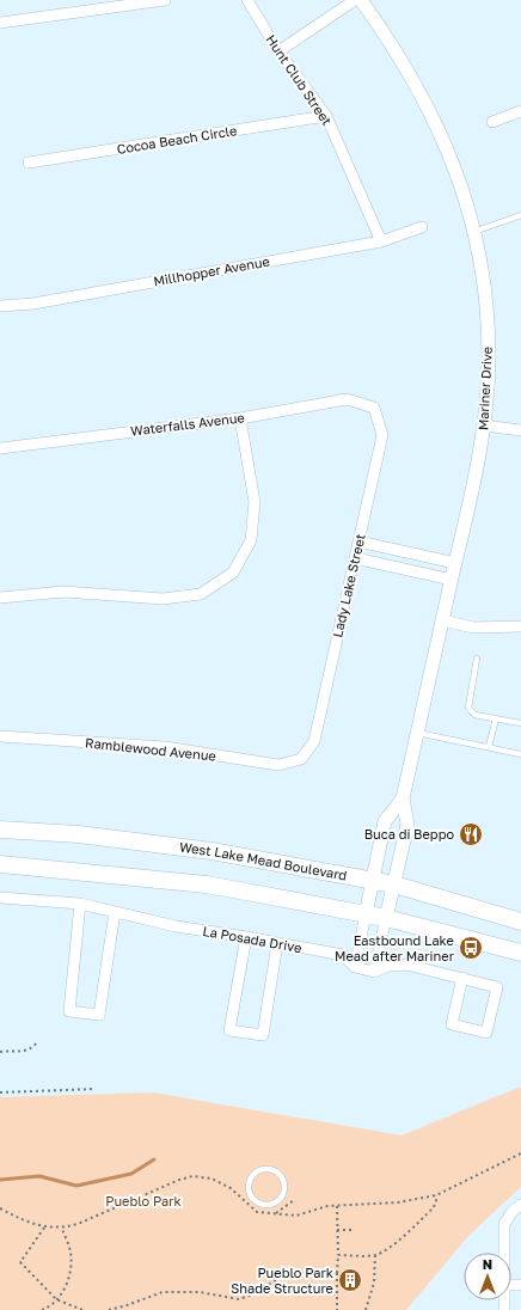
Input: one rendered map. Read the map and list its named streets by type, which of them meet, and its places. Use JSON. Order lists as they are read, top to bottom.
{
  "streets": {
    "main road": ["West Lake Mead Boulevard"],
    "street": [
      "Hunt Club Street",
      "Cocoa Beach Circle",
      "Millhopper Avenue",
      "Mariner Drive",
      "Waterfalls Avenue",
      "Lady Lake Street",
      "Ramblewood Avenue",
      "La Posada Drive"
    ]
  },
  "crossings": [
    ["Hunt Club Street", "Cocoa Beach Circle"],
    ["Hunt Club Street", "Millhopper Avenue"],
    ["Mariner Drive", "West Lake Mead Boulevard"],
    ["Mariner Drive", "La Posada Drive"],
    ["Waterfalls Avenue", "Lady Lake Street"],
    ["Lady Lake Street", "Ramblewood Avenue"]
  ],
  "parks": ["Pueblo Park"],
  "places": {
    "restaurant": ["Buca di Beppo"],
    "bus stop": ["Eastbound Lake Mead after Mariner"],
    "building": ["Pueblo Park Shade Structure"]
  },
  "north": "top"
}
